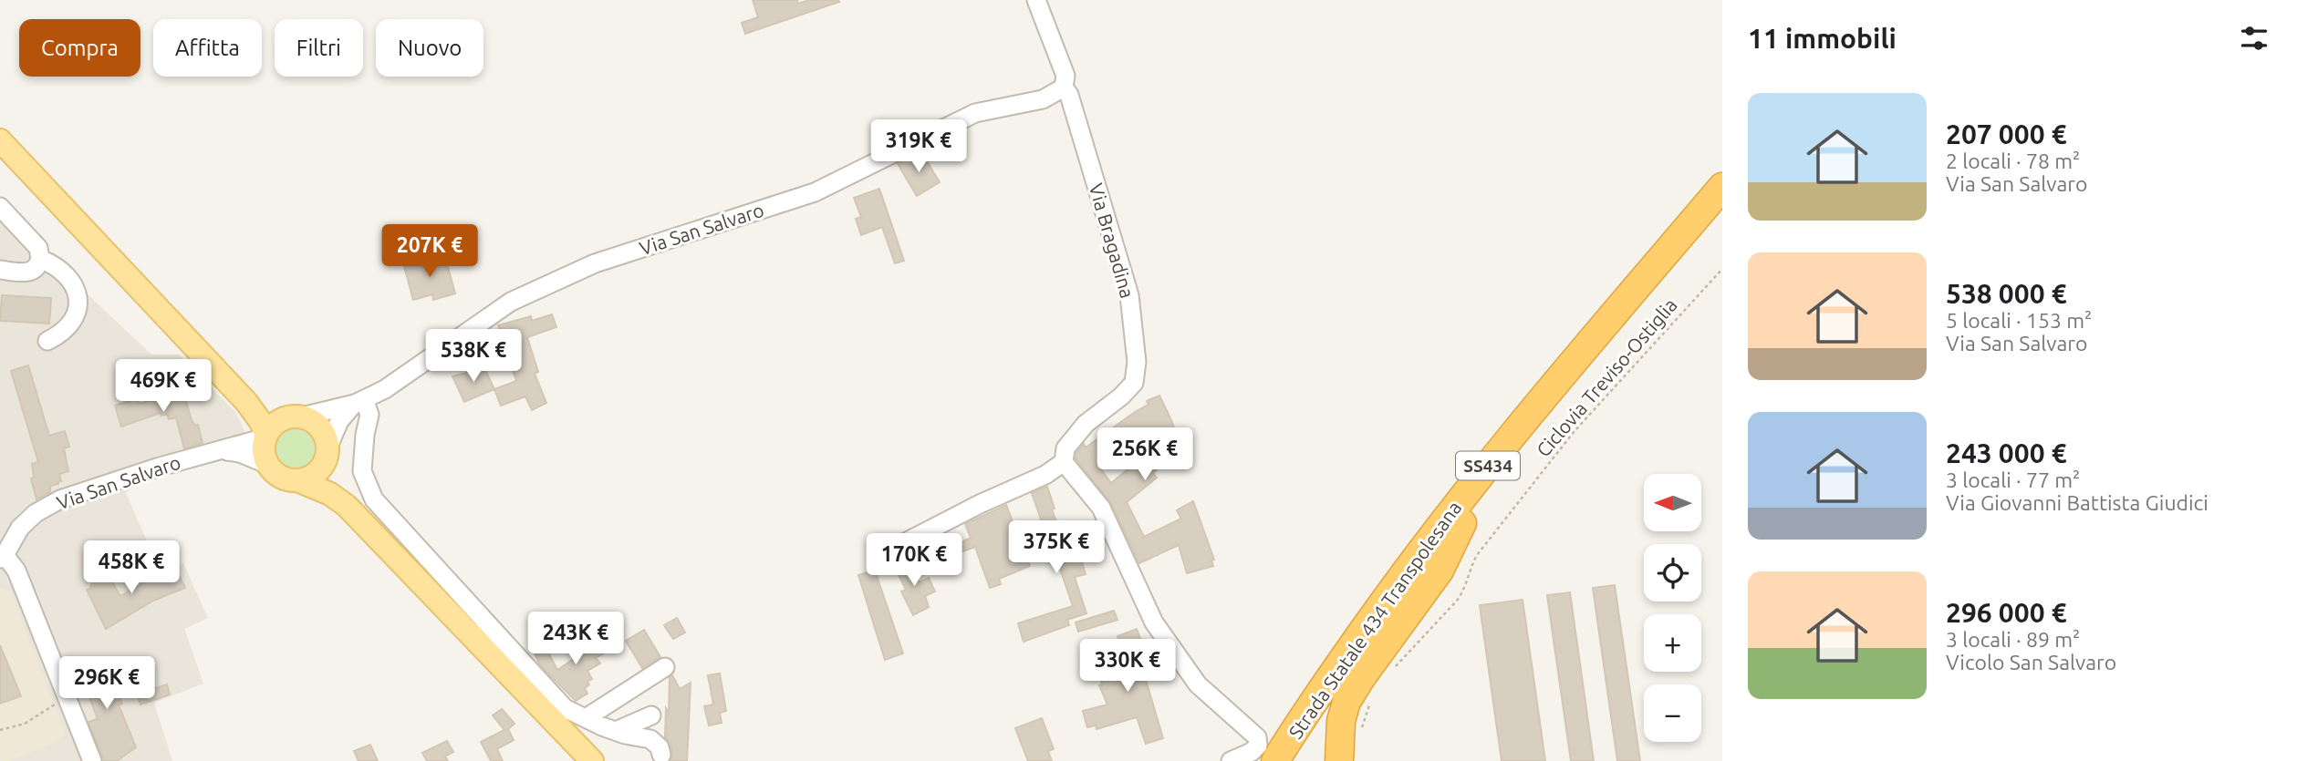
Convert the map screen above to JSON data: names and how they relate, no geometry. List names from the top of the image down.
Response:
{
  "streets": {
    "highway": ["SS434", "Strada Statale 434 Transpolesana"],
    "street": ["Via San Salvaro", "Via Bragadina"],
    "path": ["Ciclovia Treviso-Ostiglia"]
  },
  "crossings": [
    ["Via San Salvaro", "Via Bragadina"]
  ],
  "north": "left",
  "page": {
    "heading": "11 immobili",
    "chip": [
      "Compra",
      "Affitta",
      "Filtri",
      "Nuovo"
    ],
    "list": [
      {
        "name": "207 000 €",
        "note": "2 locali · 78 m² · Via San Salvaro"
      },
      {
        "name": "538 000 €",
        "note": "5 locali · 153 m² · Via San Salvaro"
      },
      {
        "name": "243 000 €",
        "note": "3 locali · 77 m² · Via Giovanni Battista Giudici"
      },
      {
        "name": "296 000 €",
        "note": "3 locali · 89 m² · Vicolo San Salvaro"
      }
    ],
    "price": [
      "319K €",
      "207K €",
      "538K €",
      "469K €",
      "256K €",
      "375K €",
      "170K €",
      "458K €",
      "243K €",
      "330K €",
      "296K €"
    ],
    "map_buttons": ["+", "−"]
  }
}
